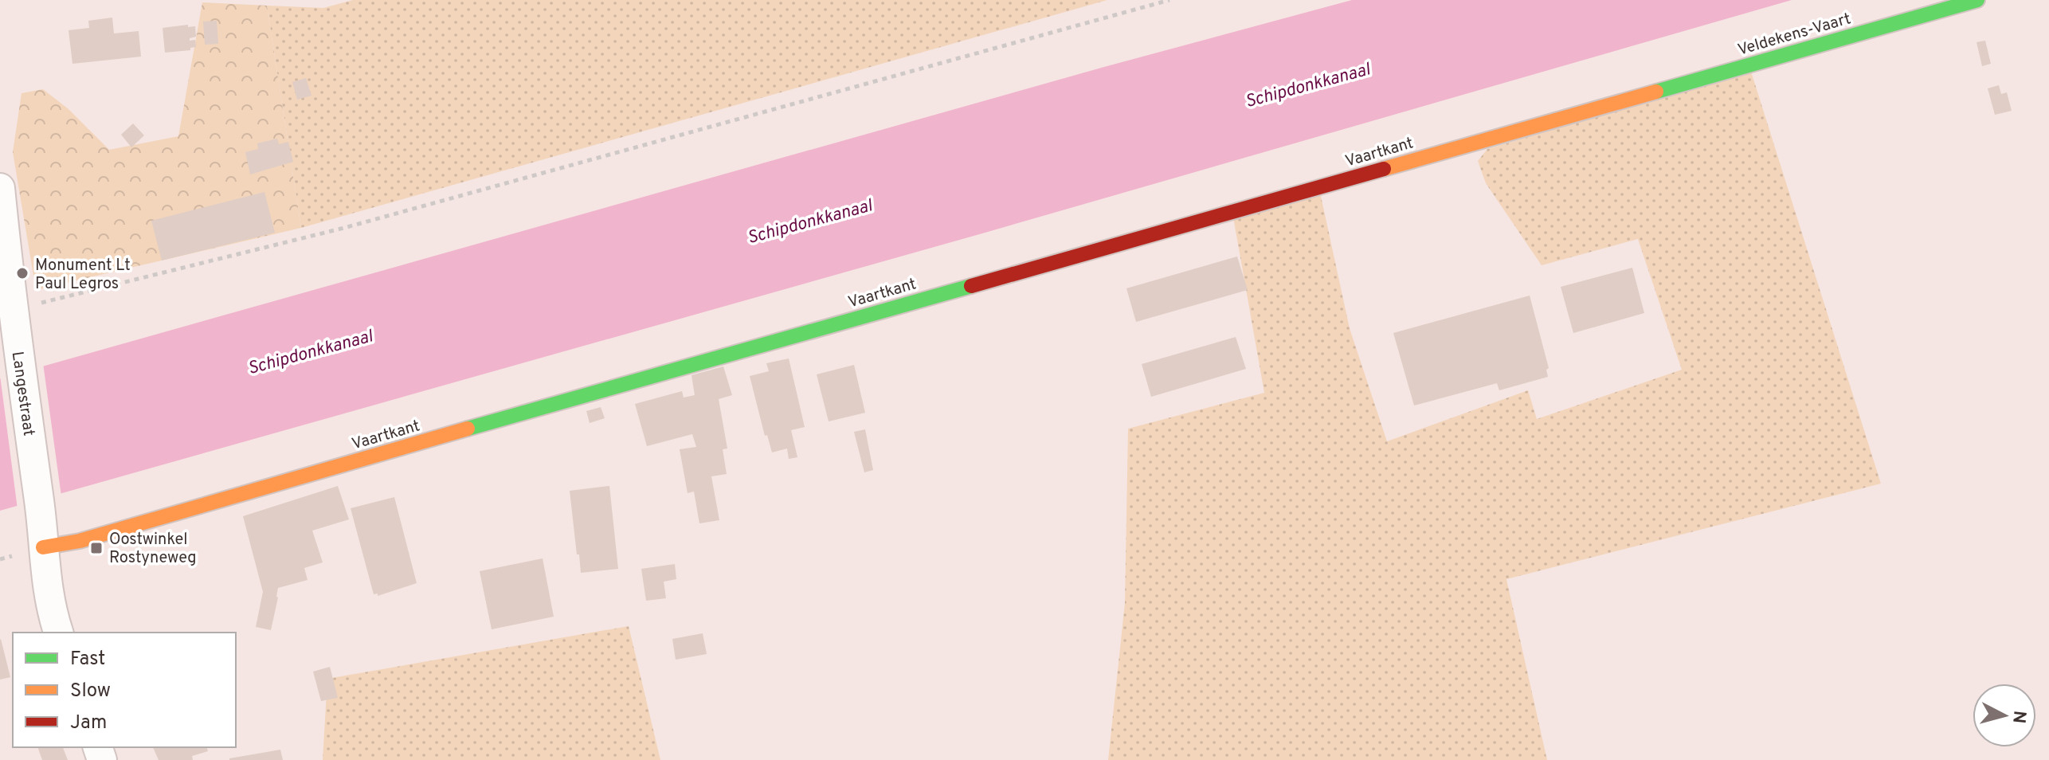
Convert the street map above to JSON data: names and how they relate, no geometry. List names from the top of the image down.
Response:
{
  "streets": {
    "street": ["Veldekens-Vaart", "Vaartkant", "Langestraat"]
  },
  "crossings": [
    ["Veldekens-Vaart", "Vaartkant"],
    ["Vaartkant", "Langestraat"]
  ],
  "water": ["Schipdonkkanaal"],
  "places": {
    "other": ["Monument Lt Paul Legros"],
    "transit": ["Oostwinkel Rostyneweg"]
  },
  "legend": ["Fast", "Slow", "Jam"],
  "north": "right"
}
